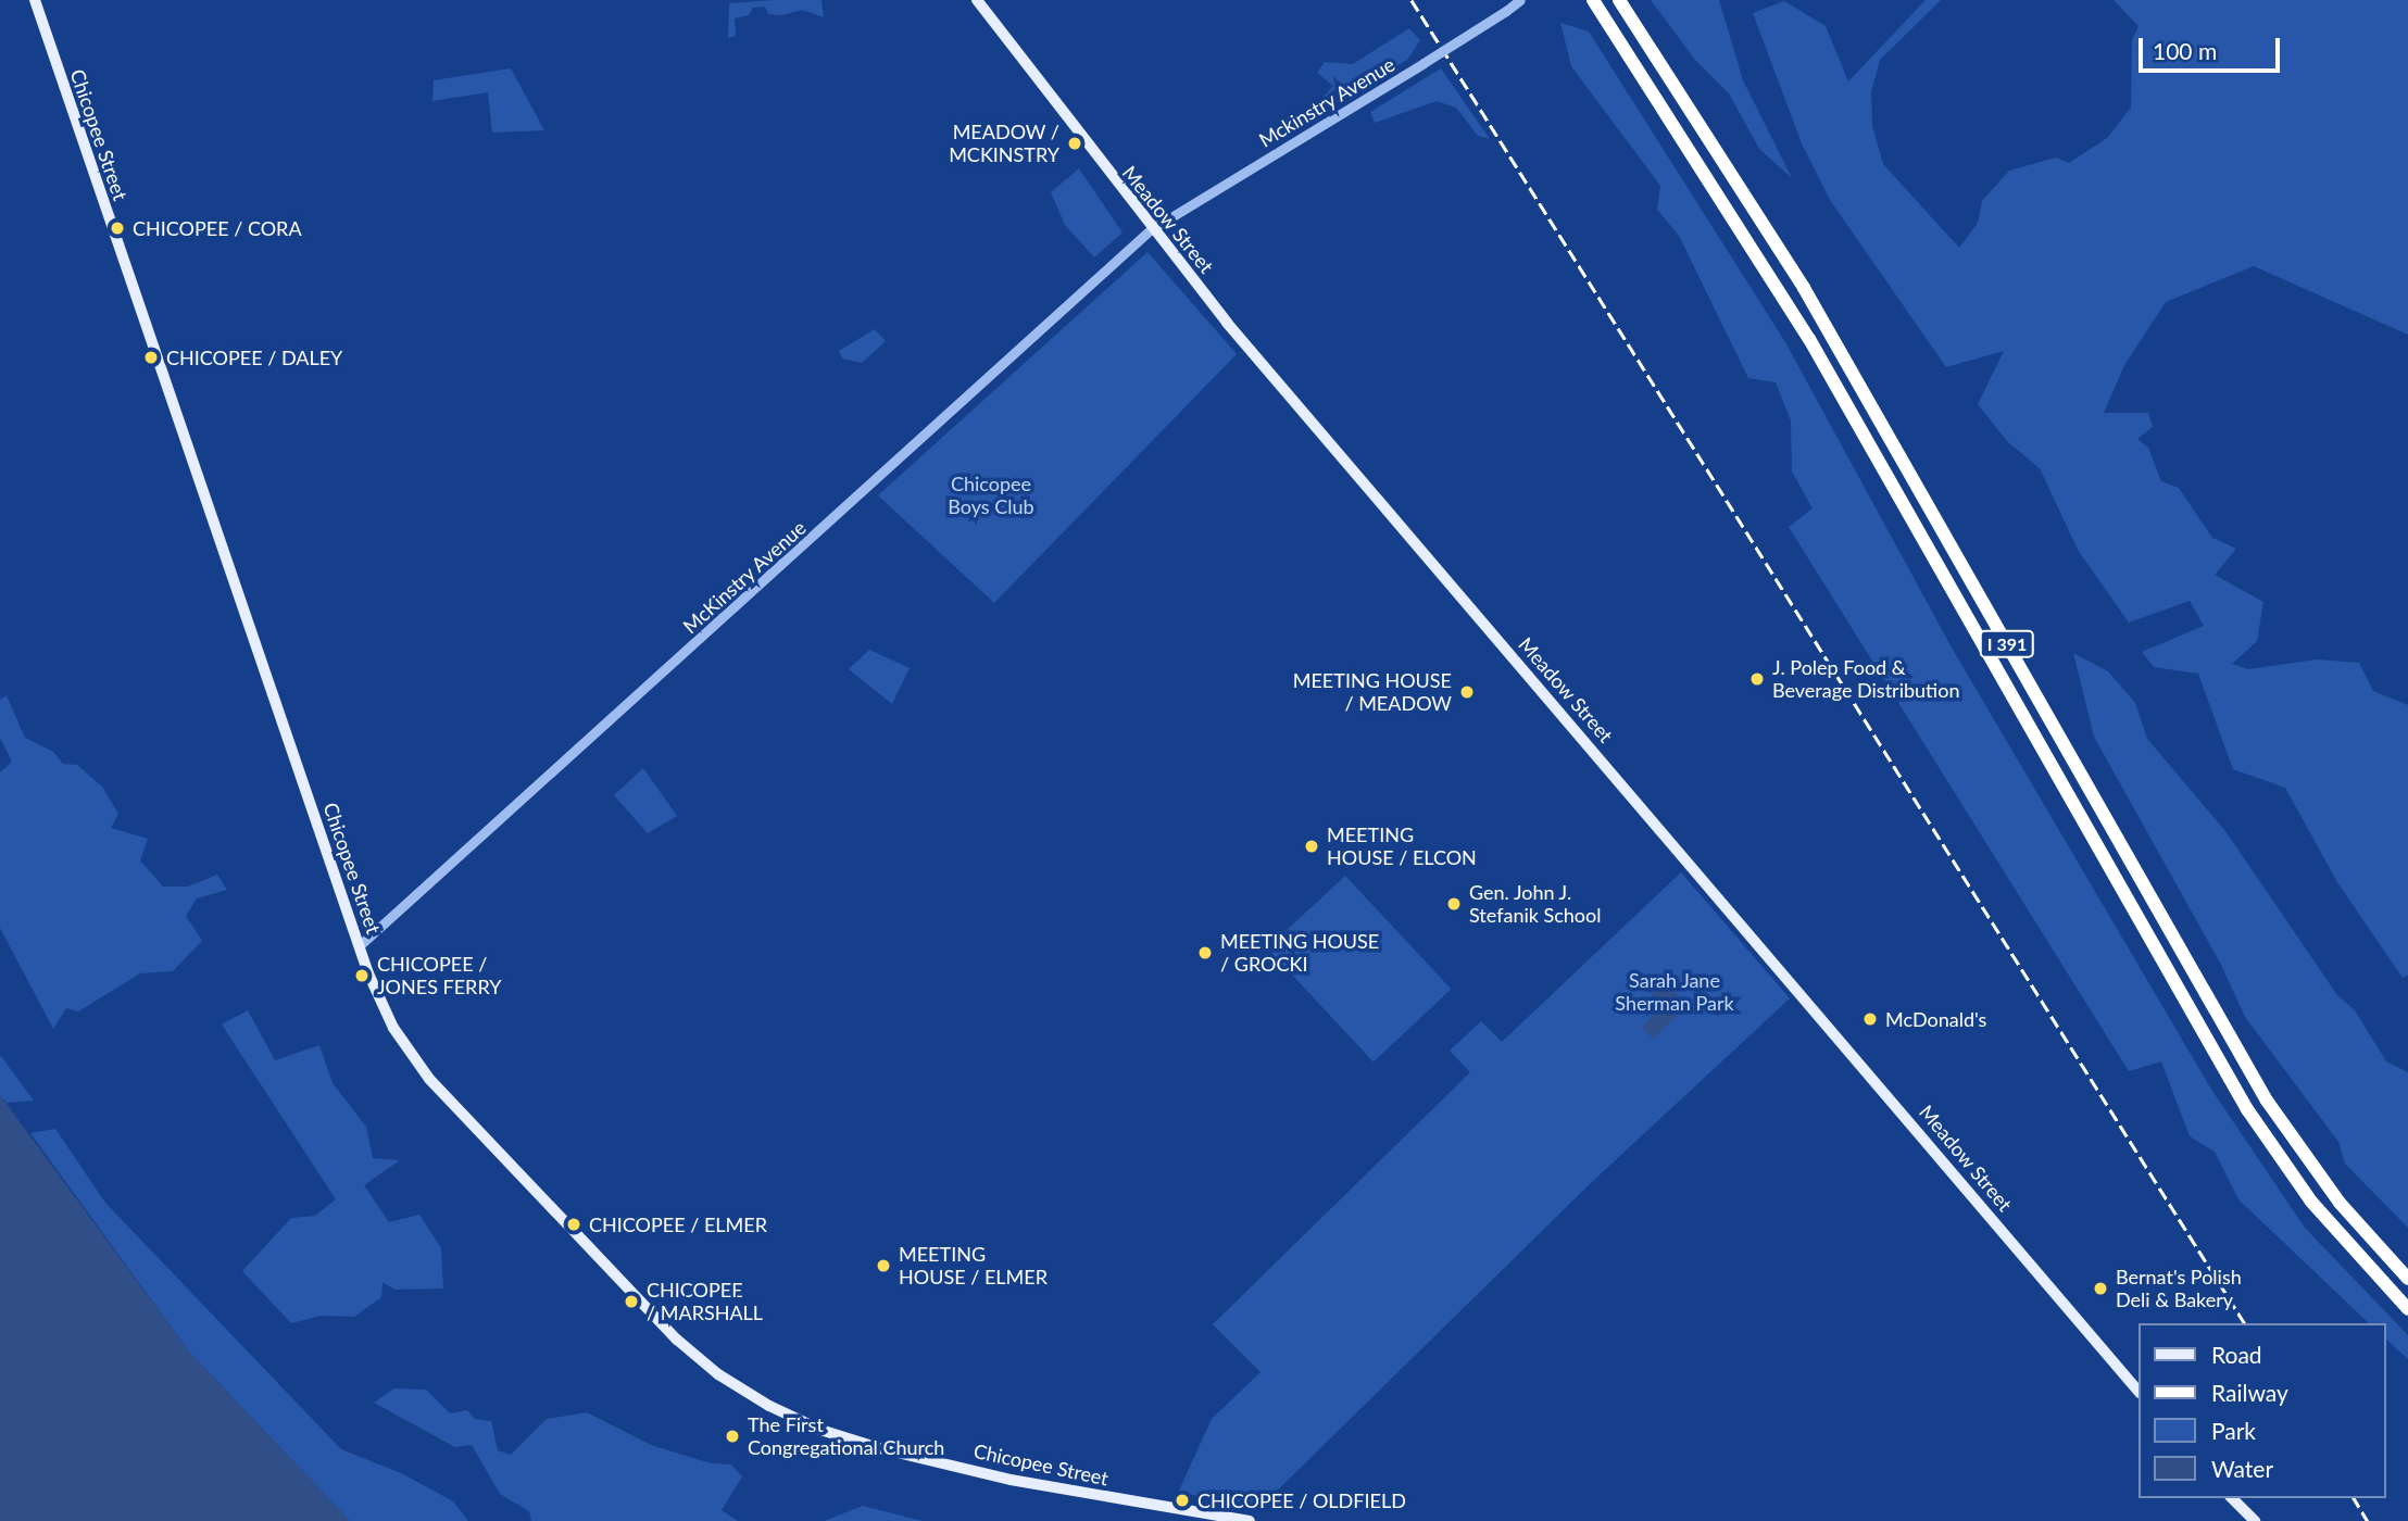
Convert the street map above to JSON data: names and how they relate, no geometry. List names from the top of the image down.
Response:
{
  "streets": {
    "highway": ["I 391"],
    "main road": ["Chicopee Street", "Meadow Street"],
    "street": ["Mckinstry Avenue", "McKinstry Avenue"]
  },
  "crossings": [
    ["Mckinstry Avenue", "Meadow Street"],
    ["Mckinstry Avenue", "McKinstry Avenue"],
    ["Chicopee Street", "McKinstry Avenue"],
    ["Meadow Street", "McKinstry Avenue"]
  ],
  "parks": ["Chicopee Boys Club", "Sarah Jane Sherman Park"],
  "places": [
    "MEADOW / MCKINSTRY",
    "CHICOPEE / CORA",
    "CHICOPEE / DALEY",
    "J. Polep Food & Beverage Distribution",
    "MEETING HOUSE / MEADOW",
    "MEETING HOUSE / ELCON",
    "Gen. John J. Stefanik School",
    "MEETING HOUSE / GROCKI",
    "CHICOPEE / JONES FERRY",
    "McDonald's",
    "CHICOPEE / ELMER",
    "MEETING HOUSE / ELMER",
    "Bernat's Polish Deli & Bakery",
    "CHICOPEE / MARSHALL",
    "The First Congregational Church",
    "CHICOPEE / OLDFIELD"
  ],
  "legend": [
    "Road",
    "Railway",
    "Park",
    "Water"
  ],
  "scale_bar": "100 m"
}
